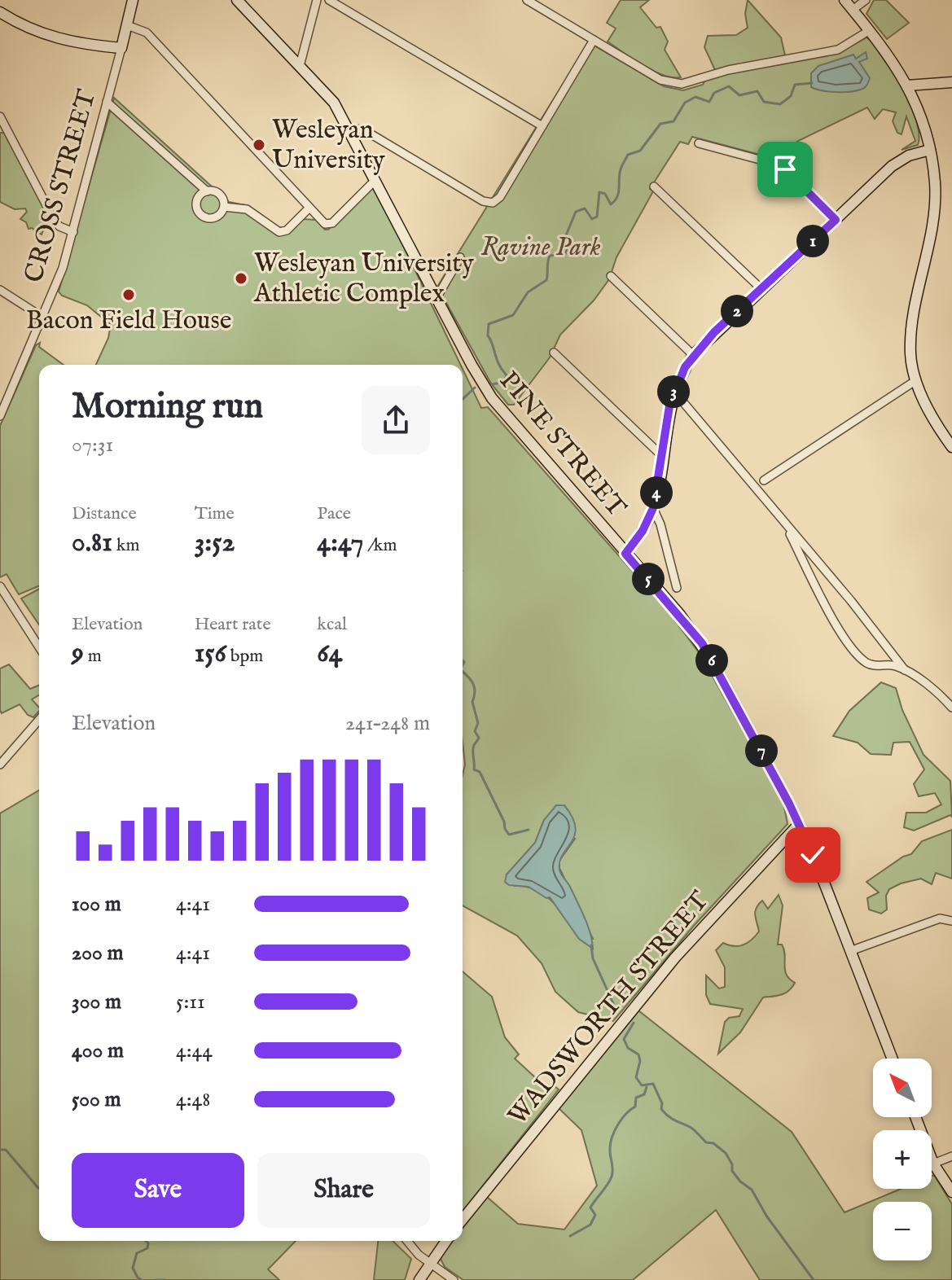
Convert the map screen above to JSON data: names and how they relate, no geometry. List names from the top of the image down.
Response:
{
  "streets": {
    "street": ["CROSS STREET", "PINE STREET", "WADSWORTH STREET"]
  },
  "crossings": [
    ["PINE STREET", "WADSWORTH STREET"]
  ],
  "parks": ["Ravine Park"],
  "places": ["Wesleyan University", "Wesleyan University Athletic Complex", "Bacon Field House"],
  "north": "top left",
  "page": {
    "pins": [
      "1",
      "2",
      "3",
      "4",
      "5",
      "6",
      "7"
    ],
    "heading": ["Morning run", "07:31"],
    "stats": [
      ["Distance", "0.81 km"],
      ["Time", "3:52"],
      ["Pace", "4:47 /km"],
      ["Elevation", "9 m"],
      ["Heart rate", "156 bpm"],
      ["kcal", "64"]
    ],
    "chart": ["Elevation", "241–248 m"],
    "list": [
      {
        "name": "100 m",
        "note": "4:41"
      },
      {
        "name": "200 m",
        "note": "4:41"
      },
      {
        "name": "300 m",
        "note": "5:11"
      },
      {
        "name": "400 m",
        "note": "4:44"
      },
      {
        "name": "500 m",
        "note": "4:48"
      }
    ],
    "map_buttons": ["+", "−"],
    "buttons": ["Save", "Share"]
  }
}
